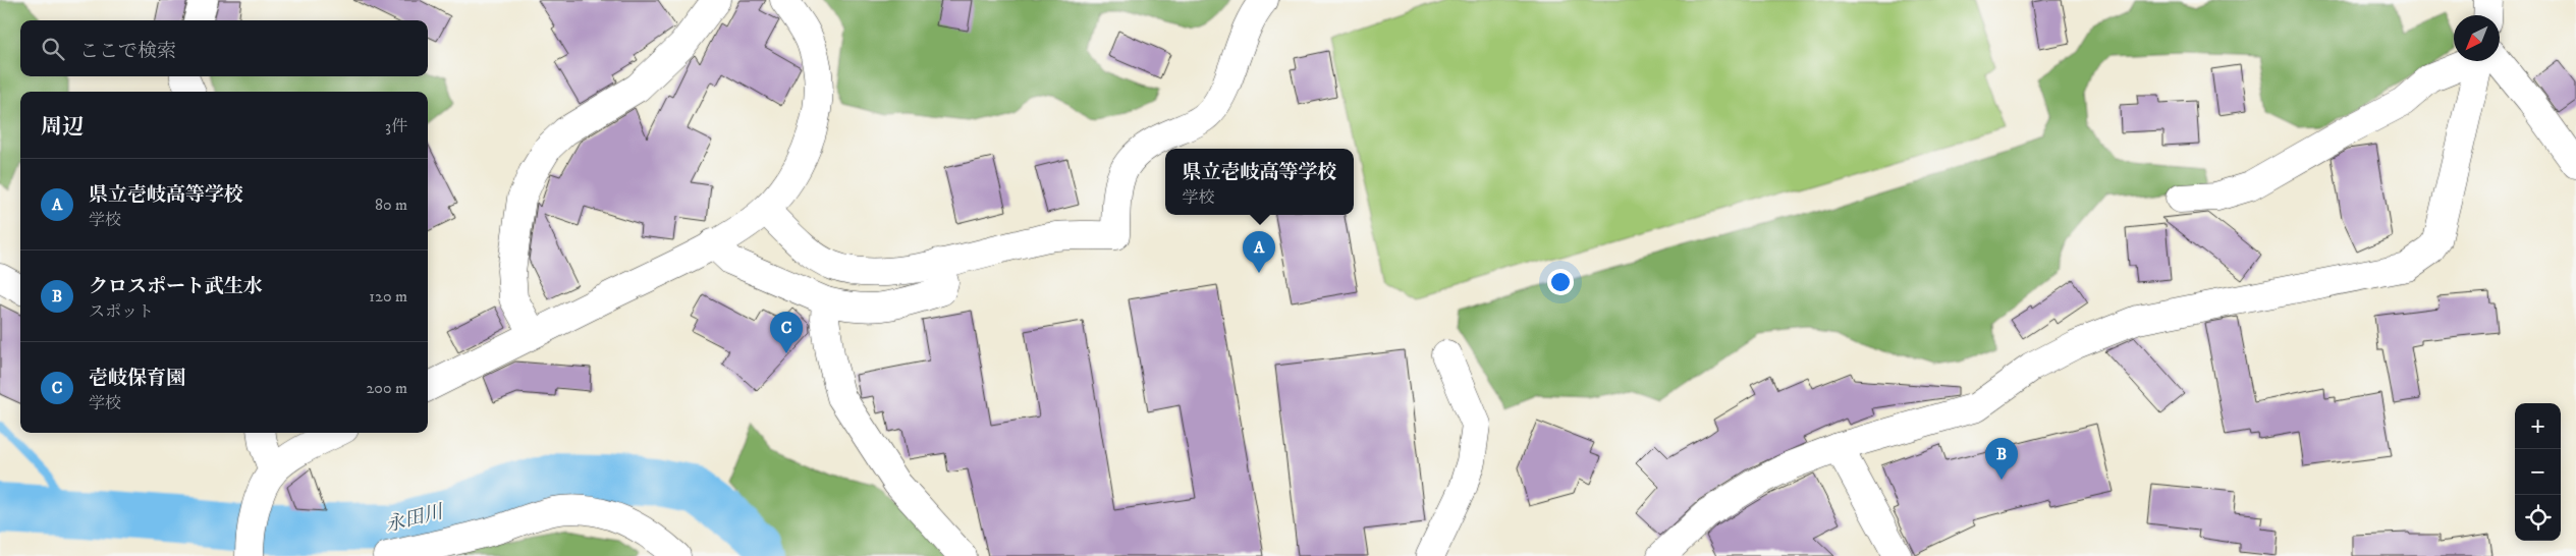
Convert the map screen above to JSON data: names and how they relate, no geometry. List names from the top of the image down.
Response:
{
  "water": ["永田川"],
  "north": "bottom left",
  "page": {
    "search": "ここで検索",
    "heading": ["周辺", "3件"],
    "popup": ["県立壱岐高等学校", "学校"],
    "list": [
      {
        "mark": "A",
        "name": "県立壱岐高等学校",
        "note": "学校",
        "value": "80 m"
      },
      {
        "mark": "B",
        "name": "クロスポート武生水",
        "note": "スポット",
        "value": "120 m"
      },
      {
        "mark": "C",
        "name": "壱岐保育園",
        "note": "学校",
        "value": "200 m"
      }
    ],
    "pins": ["A", "C", "B"],
    "map_buttons": ["+", "−"]
  }
}
